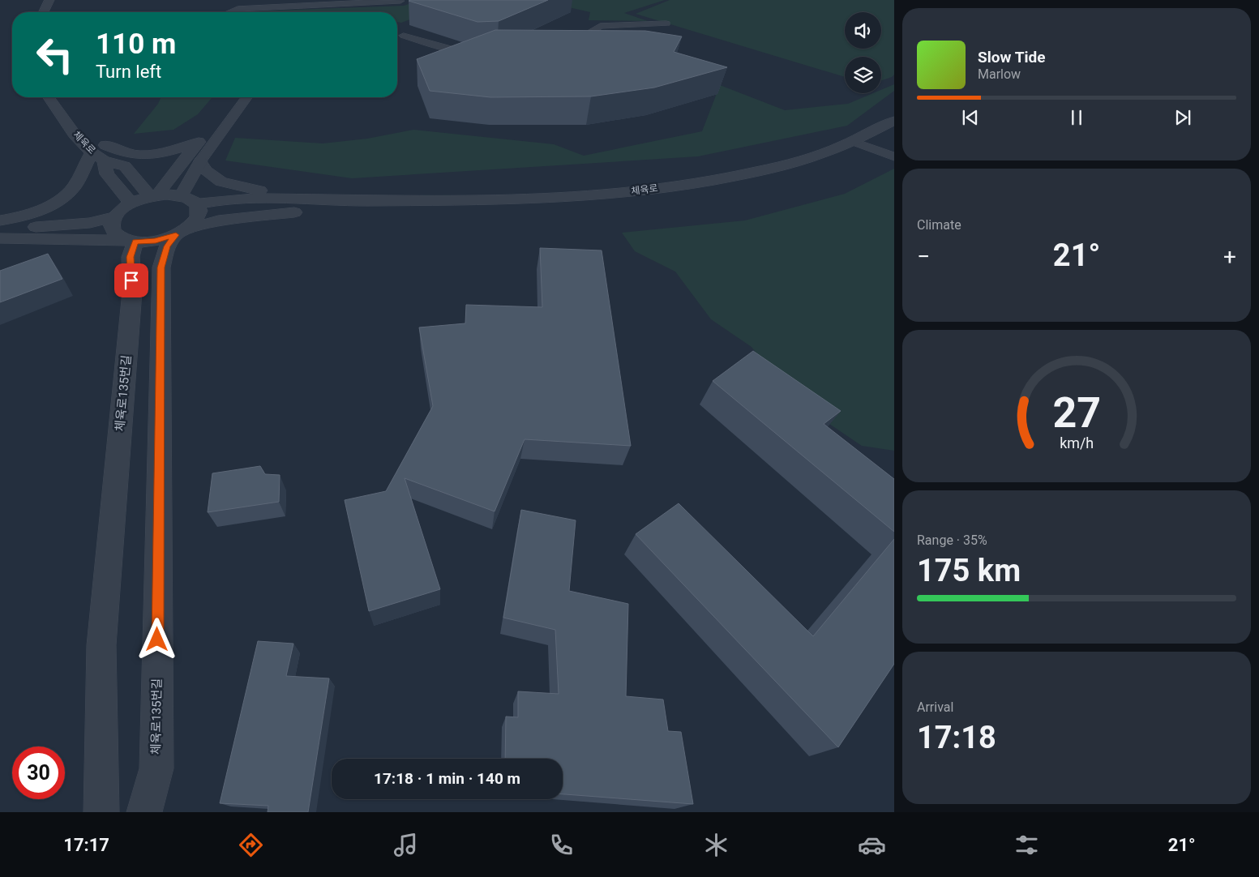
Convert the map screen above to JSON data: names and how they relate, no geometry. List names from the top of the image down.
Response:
{
  "streets": {
    "street": ["체육로", "체육로135번길"]
  },
  "page": {
    "turn": ["110 m", "Turn left"],
    "song": ["Slow Tide", "Marlow"],
    "tile": [
      "Climate",
      ["Range · 35%", "175 km"],
      ["Arrival", "17:18"]
    ],
    "heat": ["−", "21°", "+"],
    "limit": "30",
    "trip": "17:18 · 1 min · 140 m",
    "tabs": ["17:17", "21°"],
    "gauge": ["27", "km/h"]
  }
}
